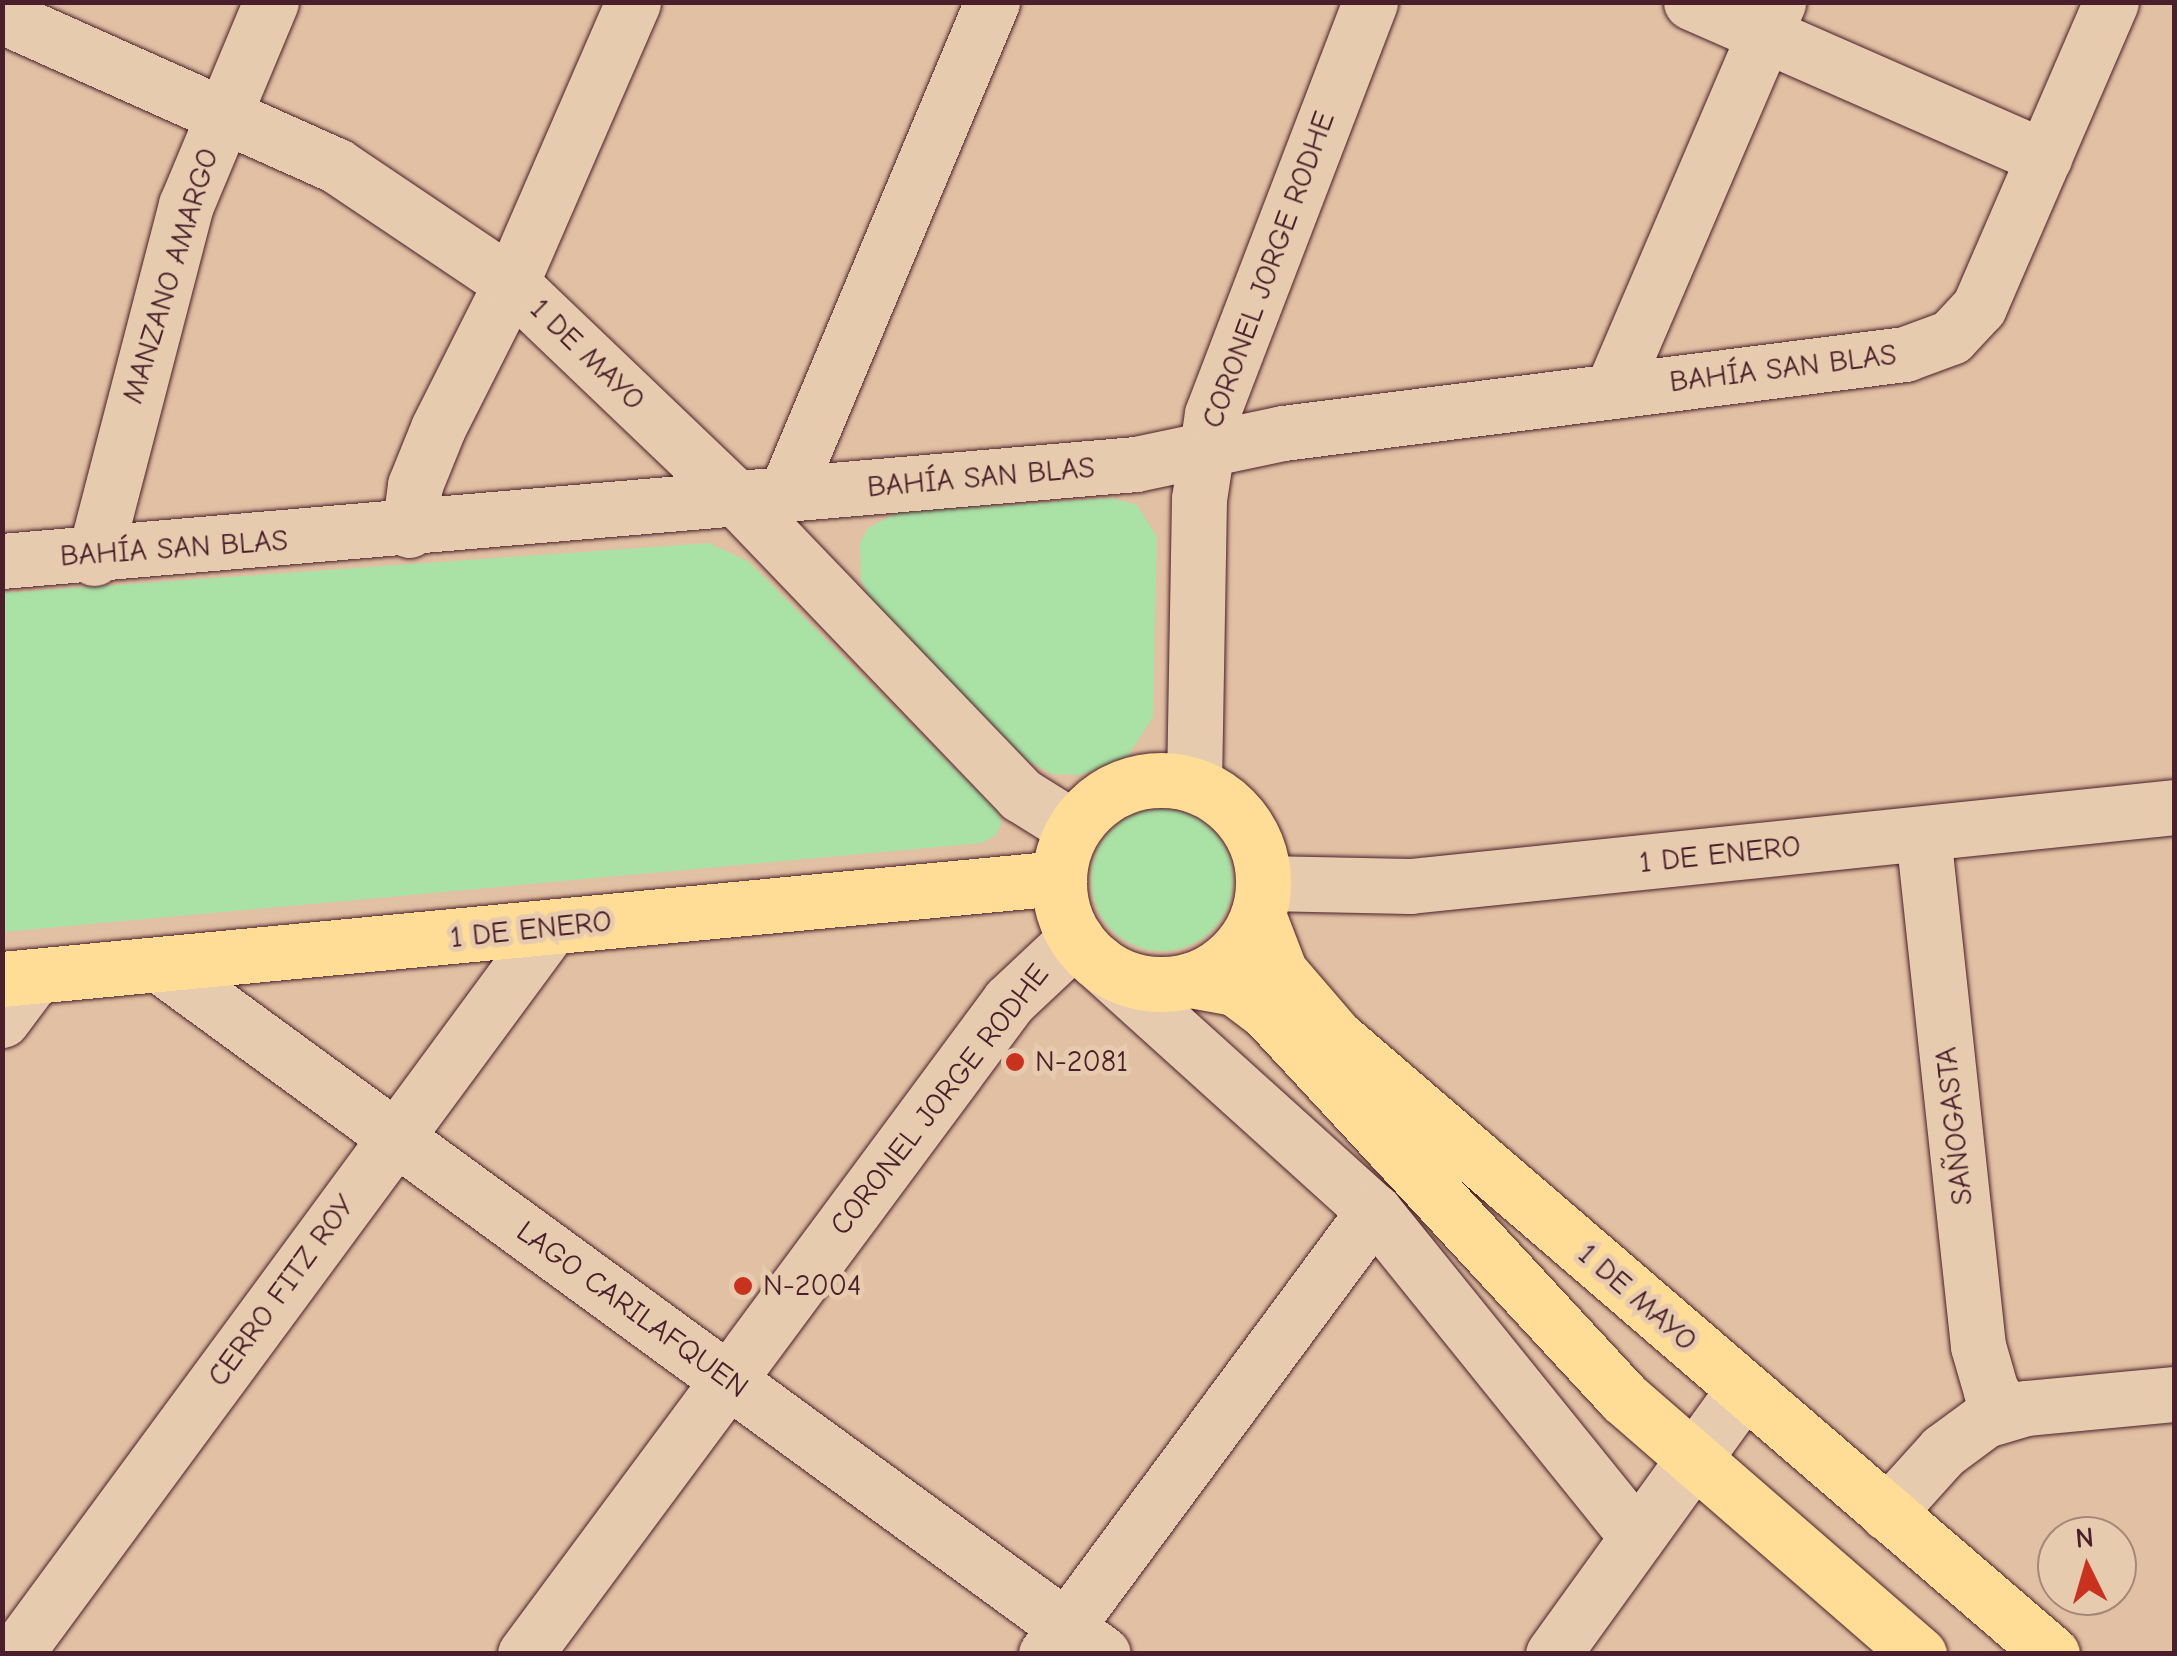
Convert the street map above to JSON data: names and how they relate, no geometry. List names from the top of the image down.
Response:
{
  "streets": {
    "main road": ["1 DE MAYO", "1 DE ENERO"],
    "street": [
      "CORONEL JORGE RODHE",
      "MANZANO AMARGO",
      "BAHÍA SAN BLAS",
      "SAÑOGASTA",
      "CERRO FITZ ROY",
      "LAGO CARILAFQUEN"
    ]
  },
  "crossings": [
    ["CORONEL JORGE RODHE", "1 DE MAYO"],
    ["CORONEL JORGE RODHE", "BAHÍA SAN BLAS"],
    ["CORONEL JORGE RODHE", "1 DE ENERO"],
    ["CORONEL JORGE RODHE", "LAGO CARILAFQUEN"],
    ["MANZANO AMARGO", "1 DE MAYO"],
    ["MANZANO AMARGO", "BAHÍA SAN BLAS"],
    ["1 DE MAYO", "BAHÍA SAN BLAS"],
    ["1 DE MAYO", "1 DE ENERO"],
    ["1 DE ENERO", "SAÑOGASTA"],
    ["1 DE ENERO", "CERRO FITZ ROY"],
    ["1 DE ENERO", "LAGO CARILAFQUEN"],
    ["CERRO FITZ ROY", "LAGO CARILAFQUEN"]
  ],
  "places": ["N-2081", "N-2004"],
  "north": "top"
}
